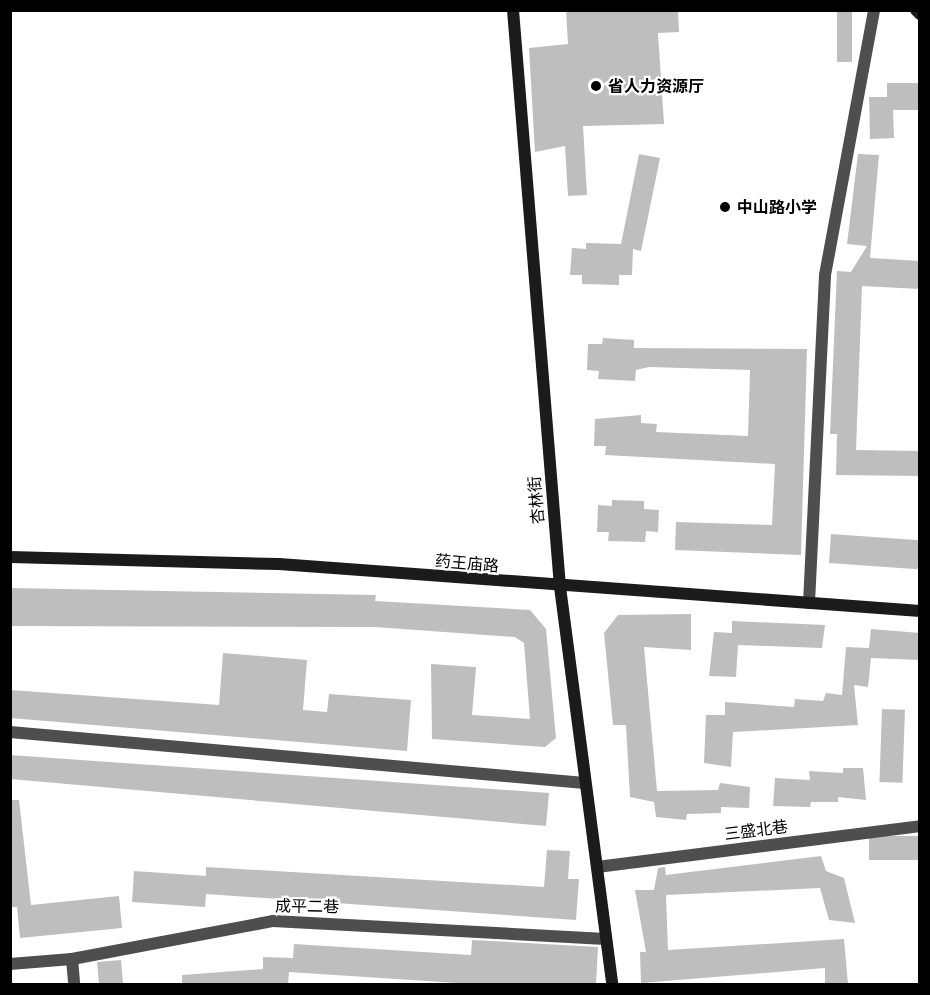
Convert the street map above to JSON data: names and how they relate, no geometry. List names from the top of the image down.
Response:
{
  "streets": {
    "street": [
      "杏林街",
      "药王庙路",
      "三盛北巷",
      "成平二巷"
    ]
  },
  "crossings": [
    ["杏林街", "药王庙路"],
    ["杏林街", "三盛北巷"],
    ["杏林街", "成平二巷"]
  ],
  "places": ["省人力资源厅", "中山路小学"]
}
